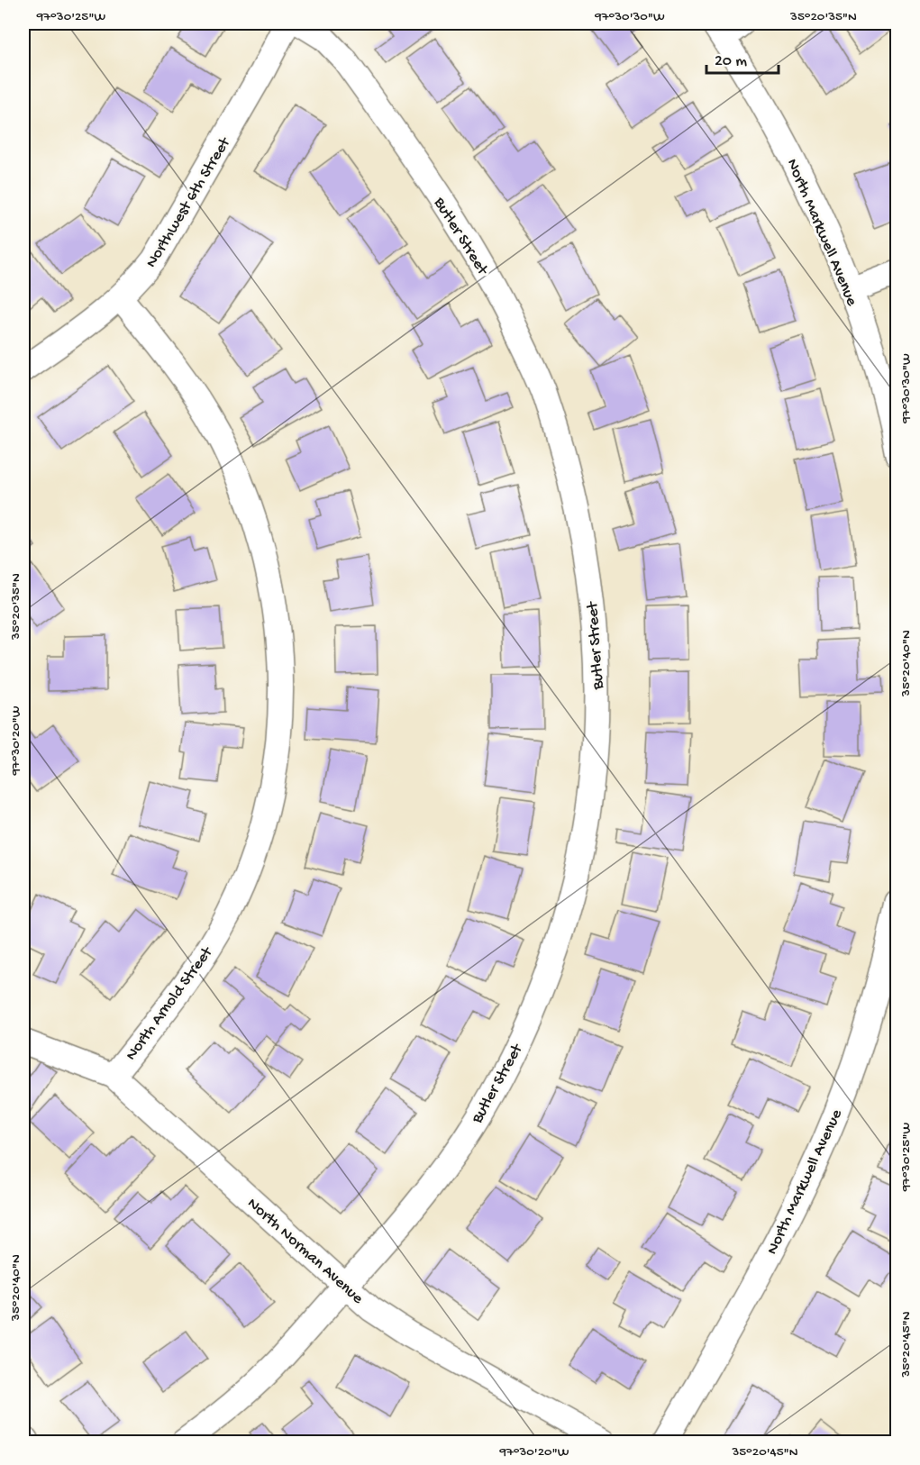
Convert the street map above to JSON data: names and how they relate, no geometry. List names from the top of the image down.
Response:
{
  "streets": {
    "street": [
      "Northwest 6th Street",
      "North Markwell Avenue",
      "Butler Street",
      "North Arnold Street",
      "North Norman Avenue"
    ]
  },
  "crossings": [
    ["Northwest 6th Street", "North Arnold Street"],
    ["Butler Street", "North Norman Avenue"],
    ["North Arnold Street", "North Norman Avenue"]
  ],
  "scale_bar": "20 m",
  "coordinates": [
    "97°30'25\"W",
    "97°30'30\"W",
    "35°20'35\"N",
    "35°20'40\"N",
    "97°30'20\"W",
    "35°20'45\"N"
  ]
}
